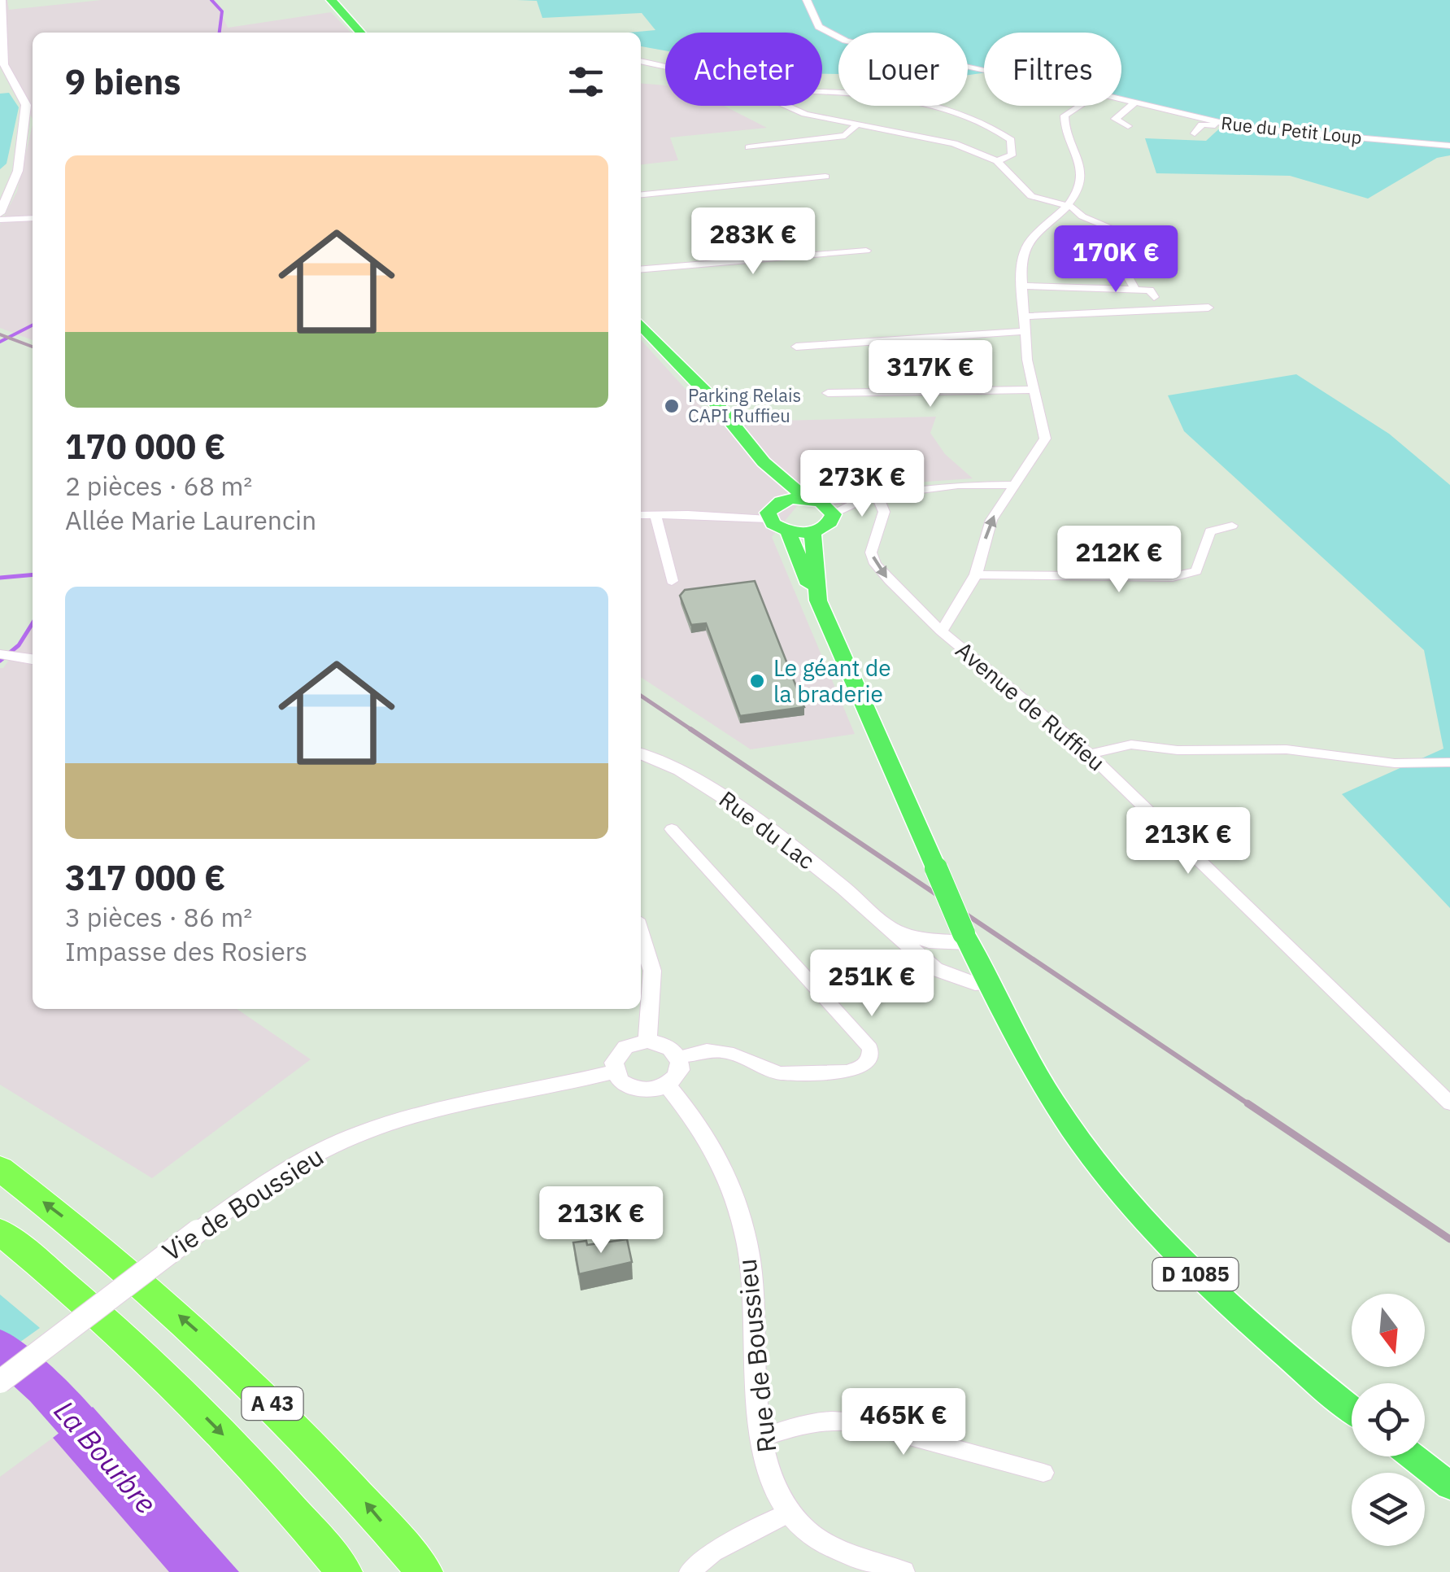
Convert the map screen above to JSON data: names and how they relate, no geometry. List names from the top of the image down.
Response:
{
  "streets": {
    "highway": ["A 43"],
    "main road": ["D 1085"],
    "street": [
      "Rue du Petit Loup",
      "Avenue de Ruffieu",
      "Rue du Lac",
      "Vie de Boussieu",
      "Rue de Boussieu"
    ]
  },
  "crossings": [
    ["Rue du Lac", "D 1085"],
    ["Vie de Boussieu", "Rue de Boussieu"]
  ],
  "water": ["La Bourbre"],
  "places": ["Parking Relais CAPI Ruffieu", "Le géant de la braderie"],
  "north": "bottom",
  "page": {
    "chip": ["Acheter", "Louer", "Filtres"],
    "heading": "9 biens",
    "list": [
      {
        "name": "170 000 €",
        "note": "2 pièces · 68 m² · Allée Marie Laurencin"
      },
      {
        "name": "317 000 €",
        "note": "3 pièces · 86 m² · Impasse des Rosiers"
      }
    ],
    "price": [
      "283K €",
      "170K €",
      "317K €",
      "273K €",
      "212K €",
      "213K €",
      "251K €",
      "213K €",
      "465K €"
    ]
  }
}
